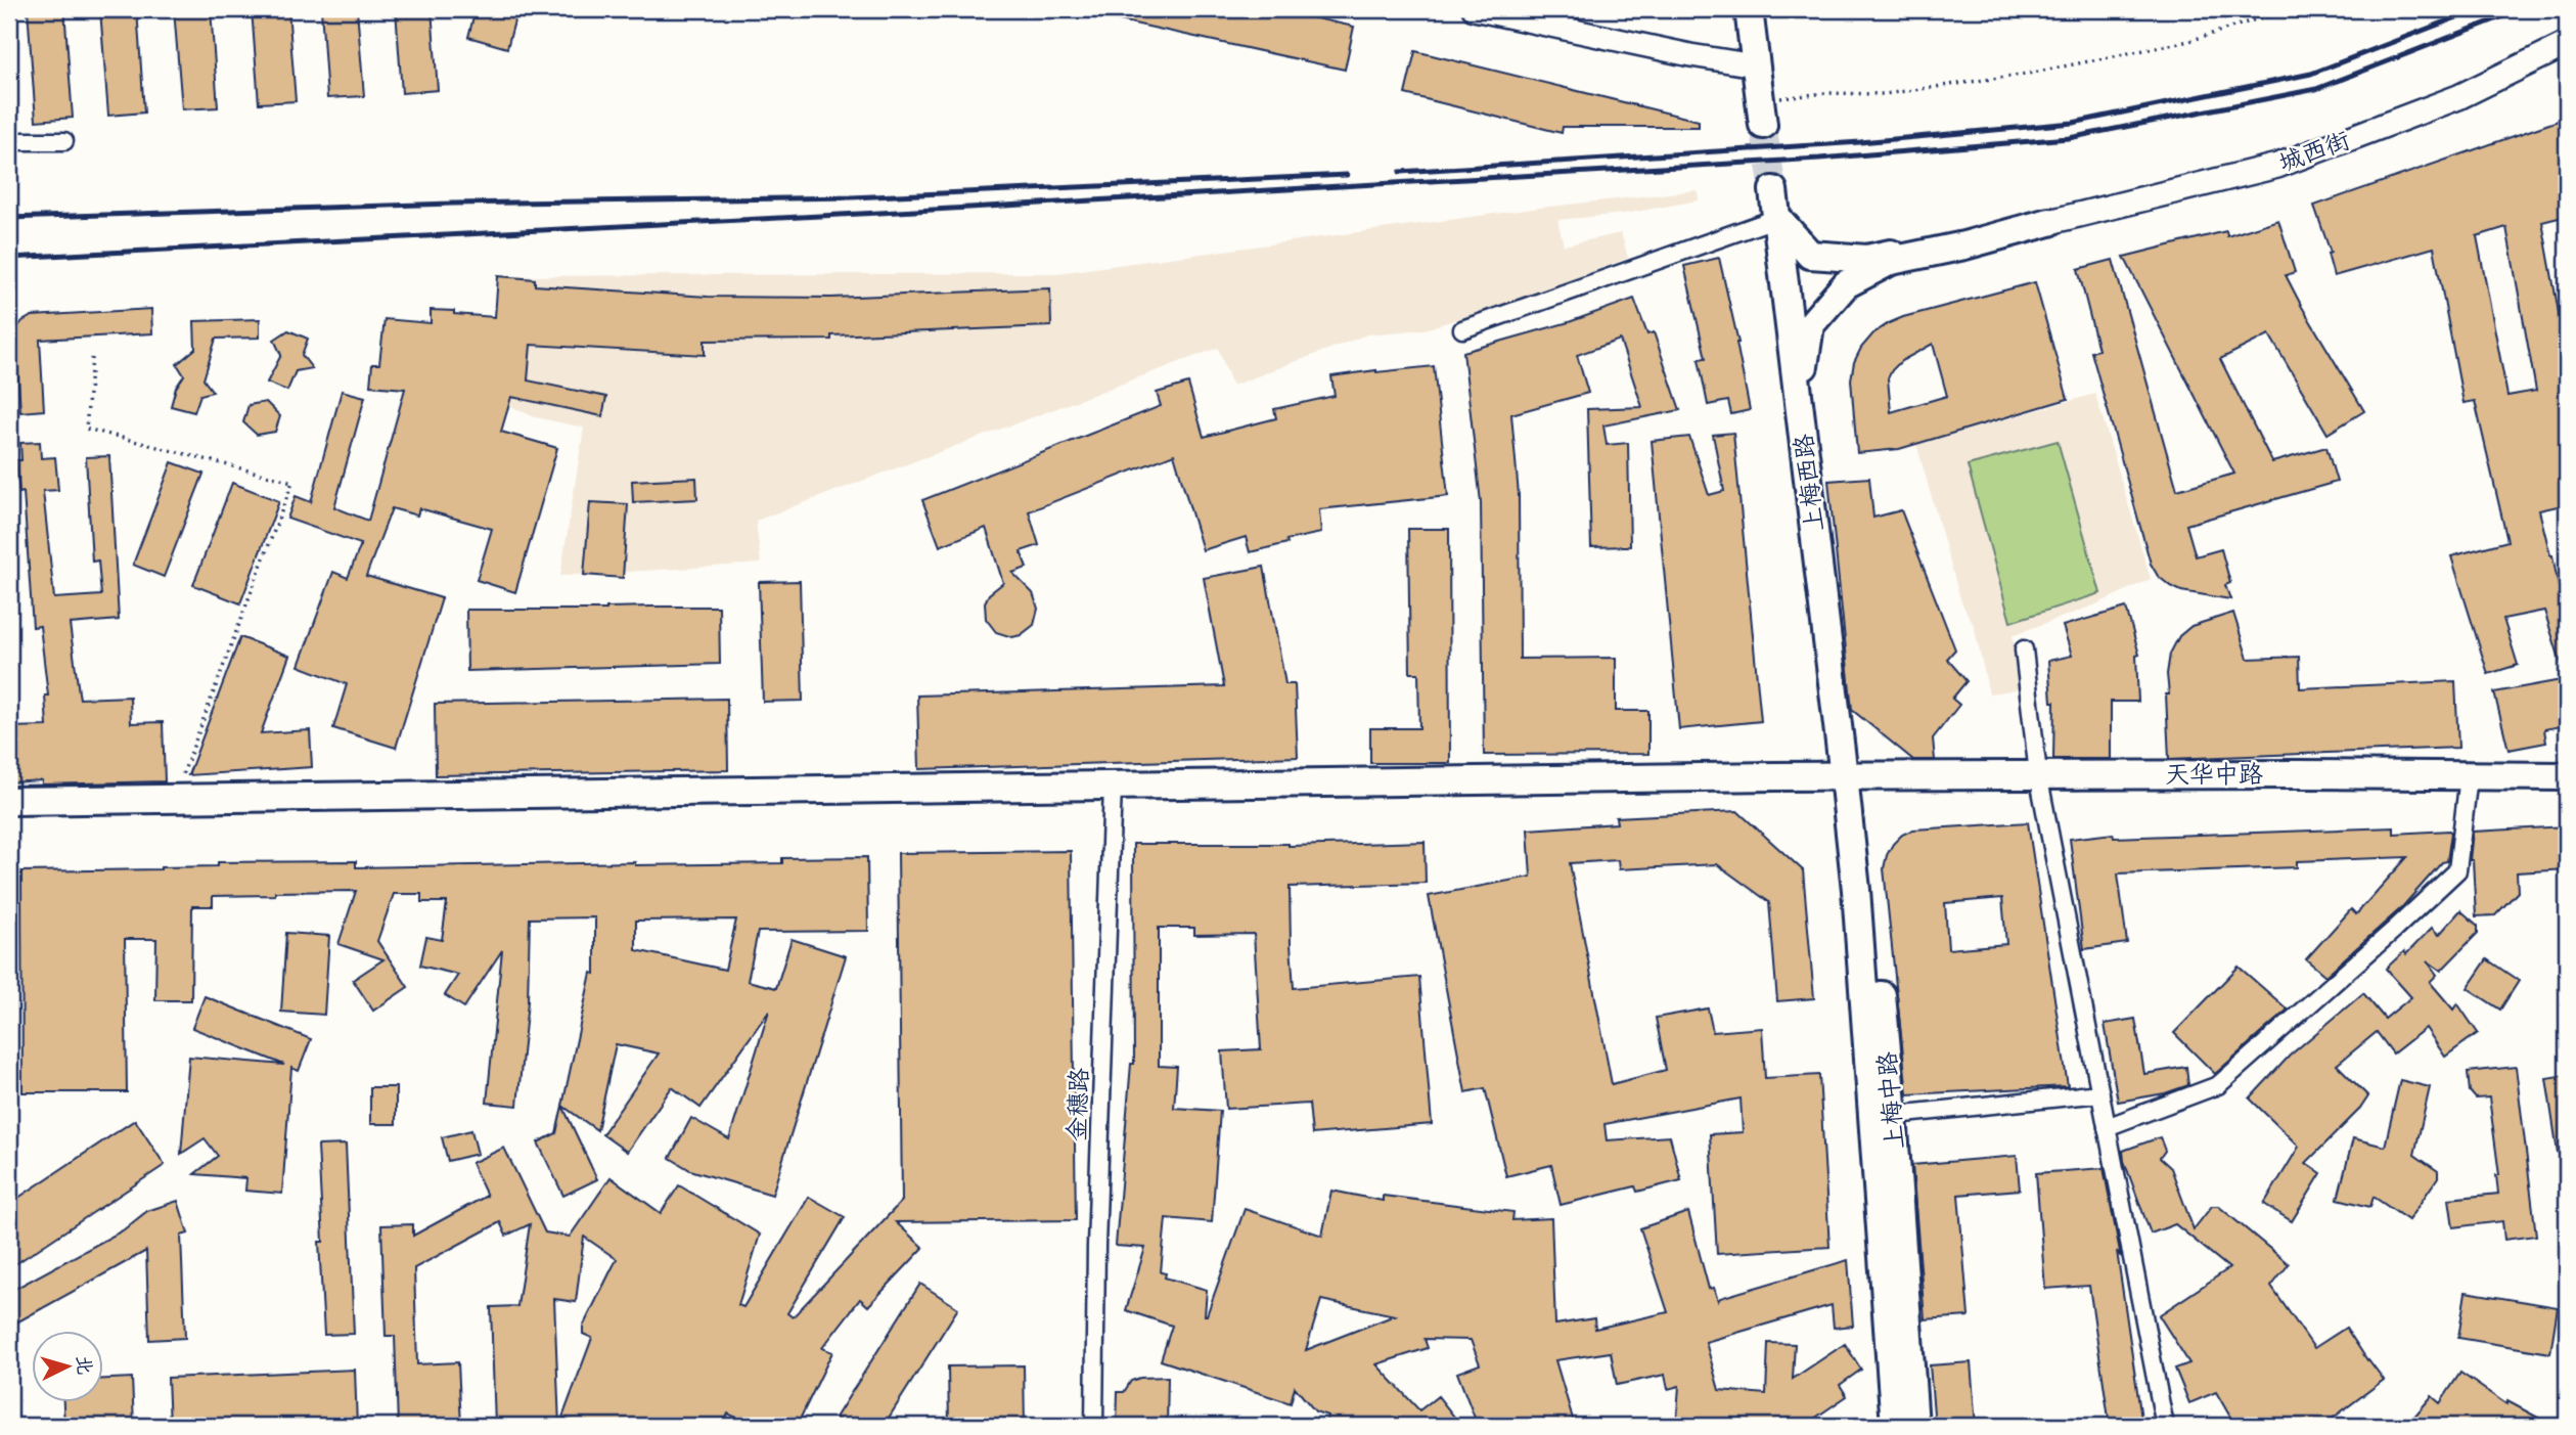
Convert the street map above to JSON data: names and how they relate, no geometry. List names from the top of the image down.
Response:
{
  "streets": {
    "main road": [
      "城西街",
      "上梅西路",
      "天华中路",
      "上梅中路"
    ],
    "street": ["金穗路"]
  },
  "crossings": [
    ["城西街", "上梅西路"],
    ["上梅西路", "天华中路"],
    ["上梅西路", "上梅中路"],
    ["天华中路", "上梅中路"],
    ["天华中路", "金穗路"]
  ],
  "north": "right"
}
